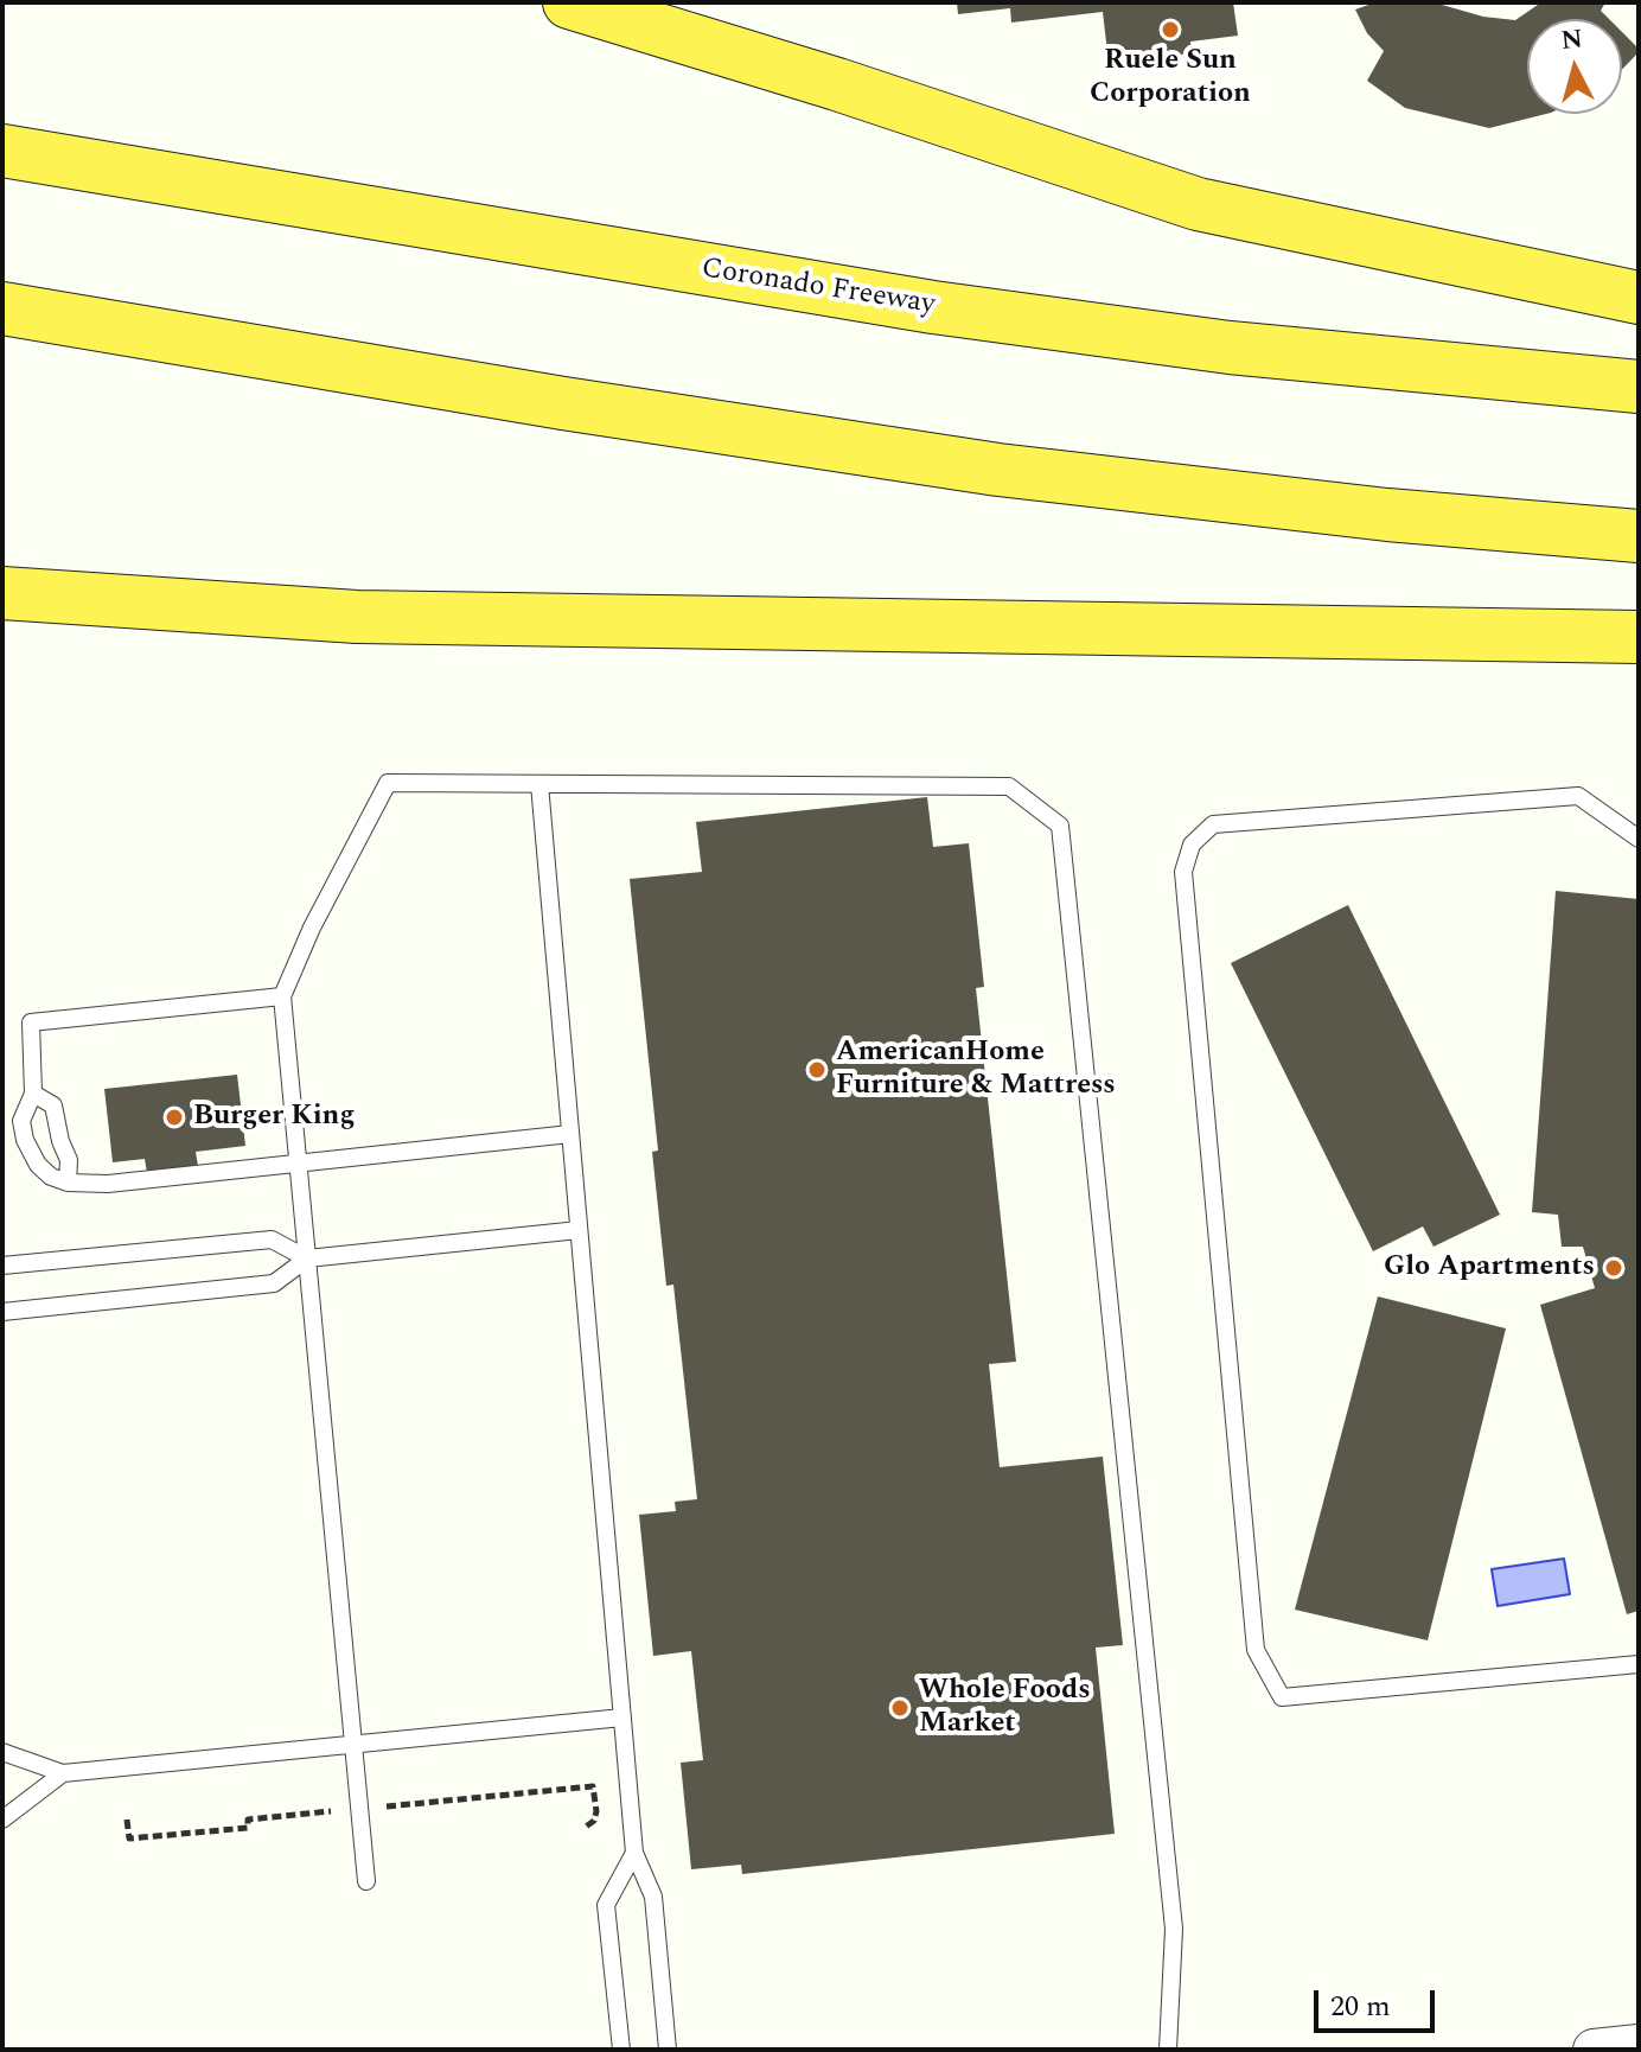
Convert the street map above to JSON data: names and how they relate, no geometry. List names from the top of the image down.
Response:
{
  "streets": {
    "highway": ["Coronado Freeway"]
  },
  "places": [
    "Ruele Sun Corporation",
    "AmericanHome Furniture & Mattress",
    "Burger King",
    "Glo Apartments",
    "Whole Foods Market"
  ],
  "scale_bar": "20 m",
  "north": "top"
}
